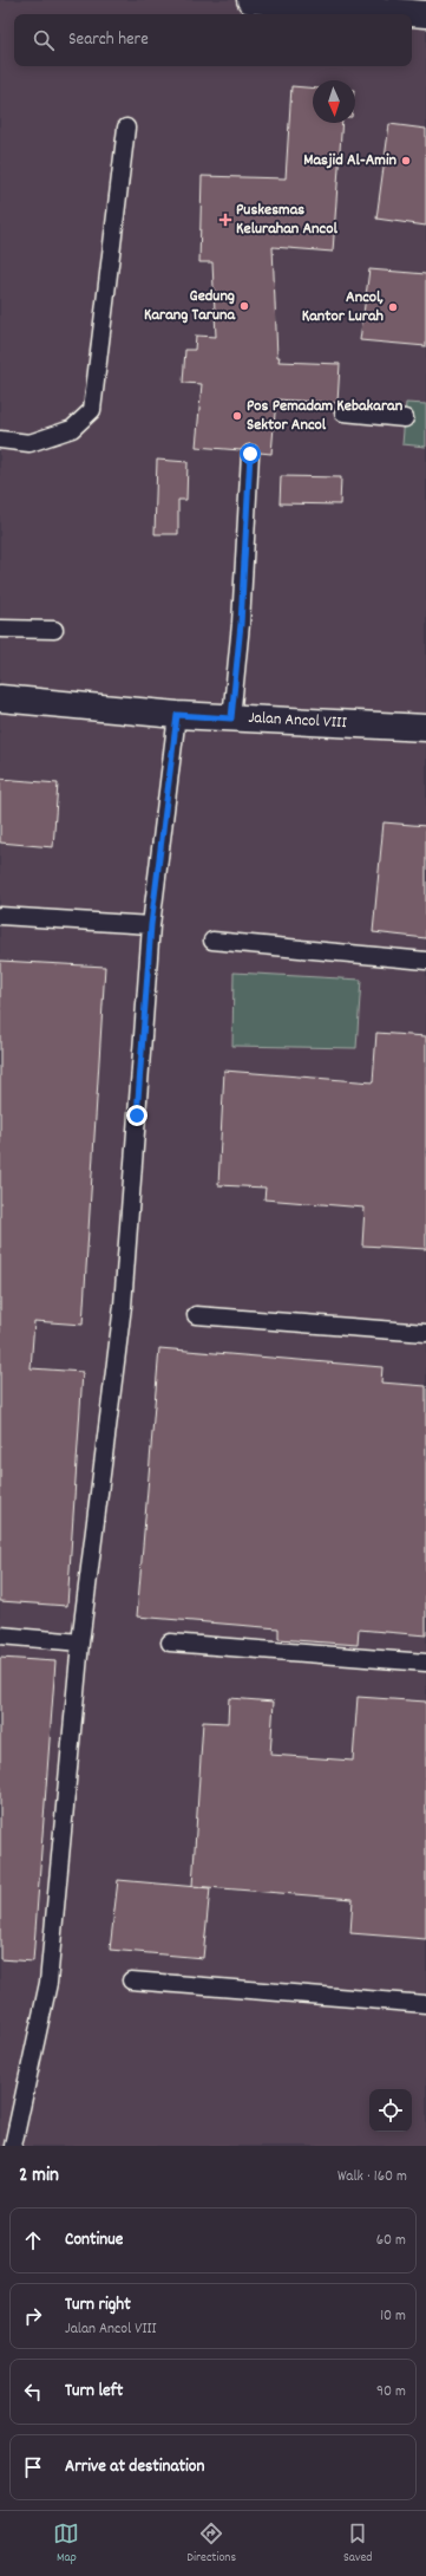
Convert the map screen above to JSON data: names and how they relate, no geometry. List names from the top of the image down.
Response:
{
  "streets": {
    "street": ["Jalan Ancol VIII"]
  },
  "places": {
    "other": [
      "Masjid Al-Amin",
      "Gedung Karang Taruna",
      "Ancol, Kantor Lurah",
      "Pos Pemadam Kebakaran Sektor Ancol"
    ],
    "health": ["Puskesmas Kelurahan Ancol"]
  },
  "north": "bottom",
  "page": {
    "search": "Search here",
    "heading": ["2 min", "Walk · 160 m"],
    "list": [
      ["Continue", "60 m"],
      ["Turn right", "Jalan Ancol VIII", "10 m"],
      ["Turn left", "90 m"],
      "Arrive at destination"
    ],
    "nav": ["Map", "Directions", "Saved"]
  }
}
